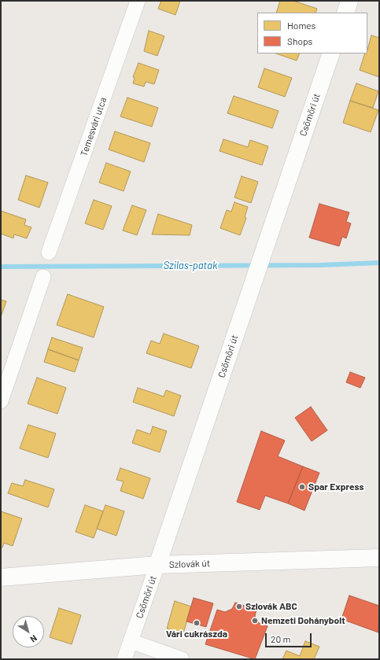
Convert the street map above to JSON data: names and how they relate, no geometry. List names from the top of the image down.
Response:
{
  "streets": {
    "main road": ["Csömöri út", "Szlovák út"],
    "street": ["Temesvári utca"]
  },
  "crossings": [
    ["Csömöri út", "Szlovák út"]
  ],
  "water": ["Szilas-patak"],
  "places": [
    "Spar Express",
    "Szlovák ABC",
    "Nemzeti Dohánybolt",
    "Vári cukrászda"
  ],
  "legend": ["Homes", "Shops"],
  "scale_bar": "20 m",
  "north": "bottom right"
}
